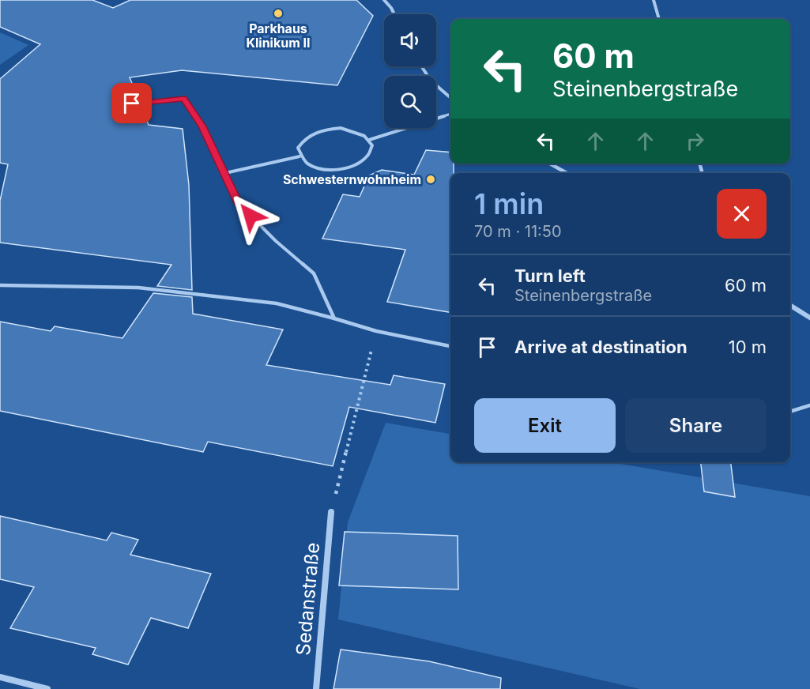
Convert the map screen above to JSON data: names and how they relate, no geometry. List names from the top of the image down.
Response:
{
  "streets": {
    "street": ["Sedanstraße"]
  },
  "places": ["Parkhaus Klinikum II", "Schwesternwohnheim"],
  "page": {
    "turn": ["60 m", "Steinenbergstraße"],
    "heading": ["1 min", "70 m · 11:50"],
    "list": [
      {
        "name": "Turn left",
        "note": "Steinenbergstraße",
        "value": "60 m"
      },
      {
        "name": "Arrive at destination",
        "value": "10 m"
      }
    ],
    "buttons": ["Exit", "Share"]
  }
}
